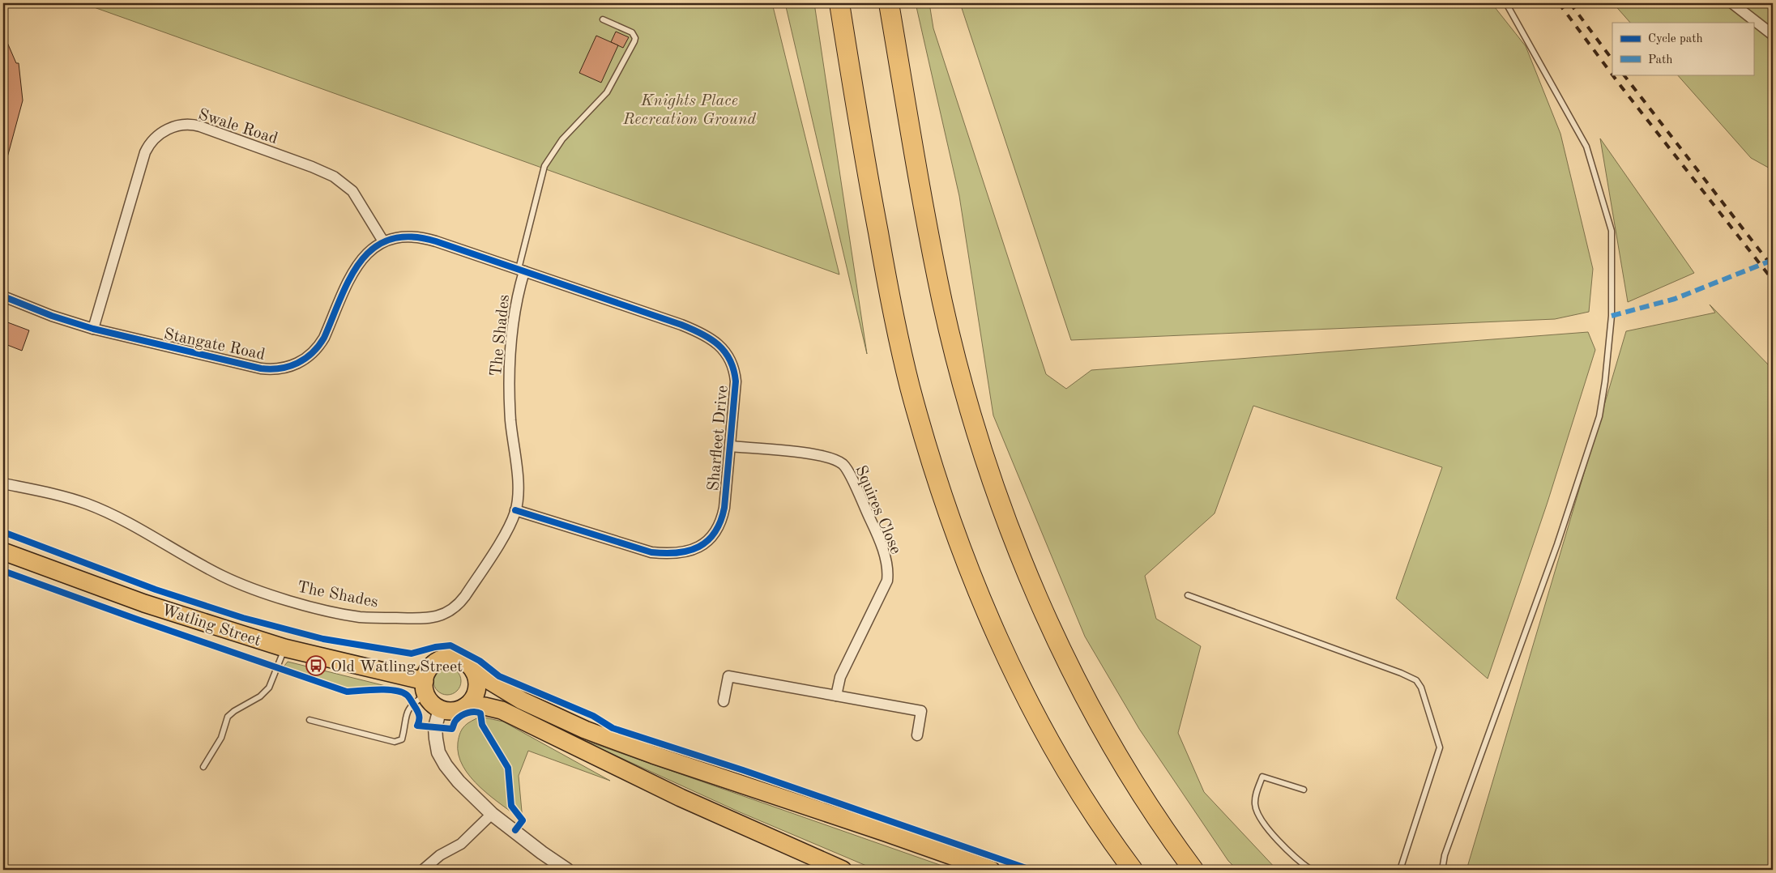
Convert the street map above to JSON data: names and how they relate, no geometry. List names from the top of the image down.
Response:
{
  "streets": {
    "main road": ["Watling Street"],
    "street": [
      "Swale Road",
      "The Shades",
      "Stangate Road",
      "Sharfleet Drive",
      "Squires Close"
    ]
  },
  "crossings": [
    ["Swale Road", "Stangate Road"],
    ["The Shades", "Stangate Road"],
    ["The Shades", "Sharfleet Drive"],
    ["Stangate Road", "Sharfleet Drive"],
    ["Sharfleet Drive", "Squires Close"]
  ],
  "parks": ["Knights Place Recreation Ground"],
  "places": {
    "bus stop": ["Old Watling Street"]
  },
  "legend": ["Cycle path", "Path"]
}
